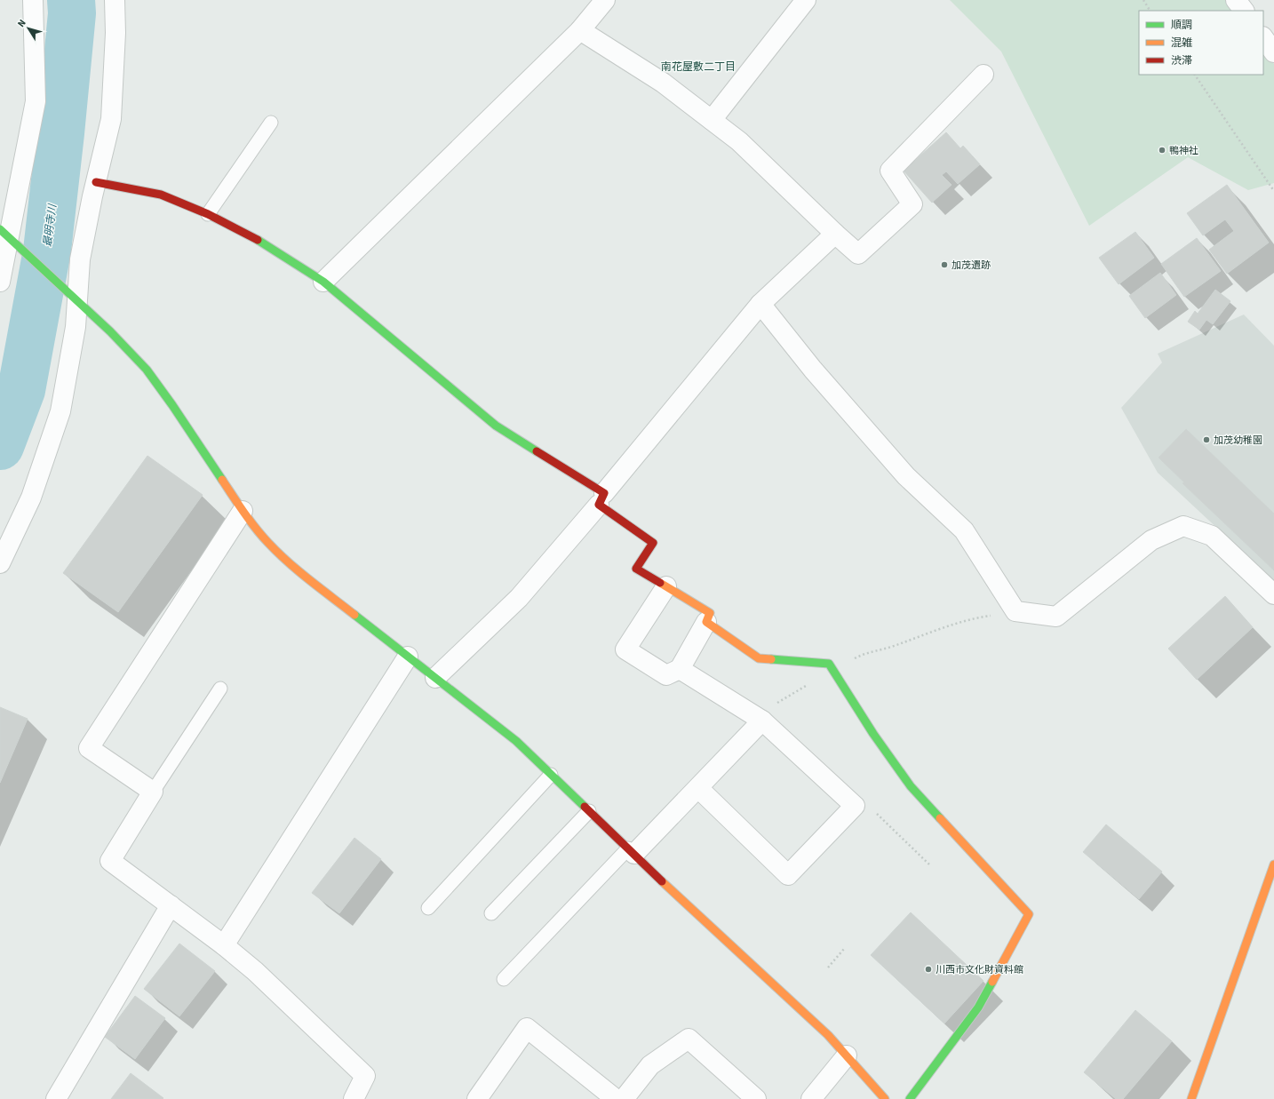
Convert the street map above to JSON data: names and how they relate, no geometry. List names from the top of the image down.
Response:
{
  "districts": ["南花屋敷二丁目"],
  "water": ["最明寺川"],
  "places": [
    "鴨神社",
    "加茂遺跡",
    "加茂幼稚園",
    "川西市文化財資料館"
  ],
  "legend": ["順調", "混雑", "渋滞"],
  "north": "top left"
}
